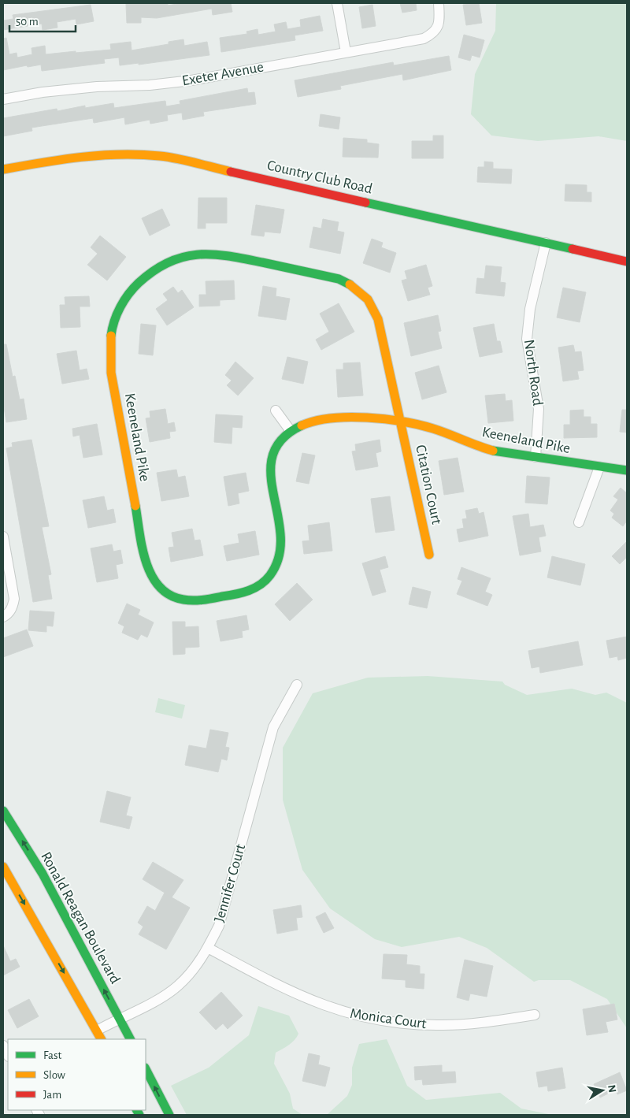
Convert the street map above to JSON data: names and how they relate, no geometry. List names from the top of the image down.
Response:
{
  "streets": {
    "street": [
      "Exeter Avenue",
      "Country Club Road",
      "North Road",
      "Keeneland Pike",
      "Citation Court",
      "Jennifer Court",
      "Ronald Reagan Boulevard",
      "Monica Court"
    ]
  },
  "crossings": [
    ["Country Club Road", "North Road"],
    ["North Road", "Keeneland Pike"],
    ["Keeneland Pike", "Citation Court"],
    ["Jennifer Court", "Ronald Reagan Boulevard"],
    ["Jennifer Court", "Monica Court"]
  ],
  "legend": ["Fast", "Slow", "Jam"],
  "scale_bar": "50 m",
  "north": "right"
}
